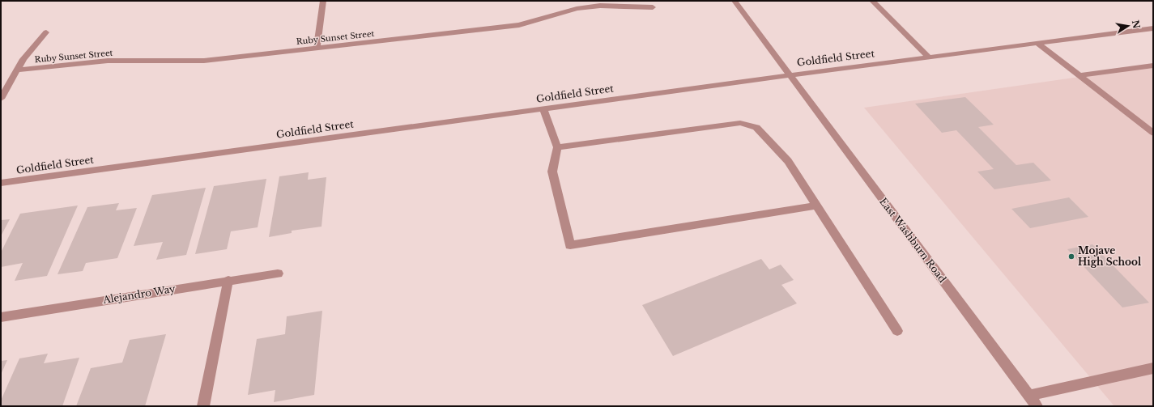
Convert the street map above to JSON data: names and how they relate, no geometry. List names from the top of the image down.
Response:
{
  "streets": {
    "street": [
      "Ruby Sunset Street",
      "Goldfield Street",
      "East Washburn Road",
      "Alejandro Way"
    ]
  },
  "crossings": [
    ["Goldfield Street", "East Washburn Road"]
  ],
  "places": ["Mojave High School"],
  "north": "right"
}
